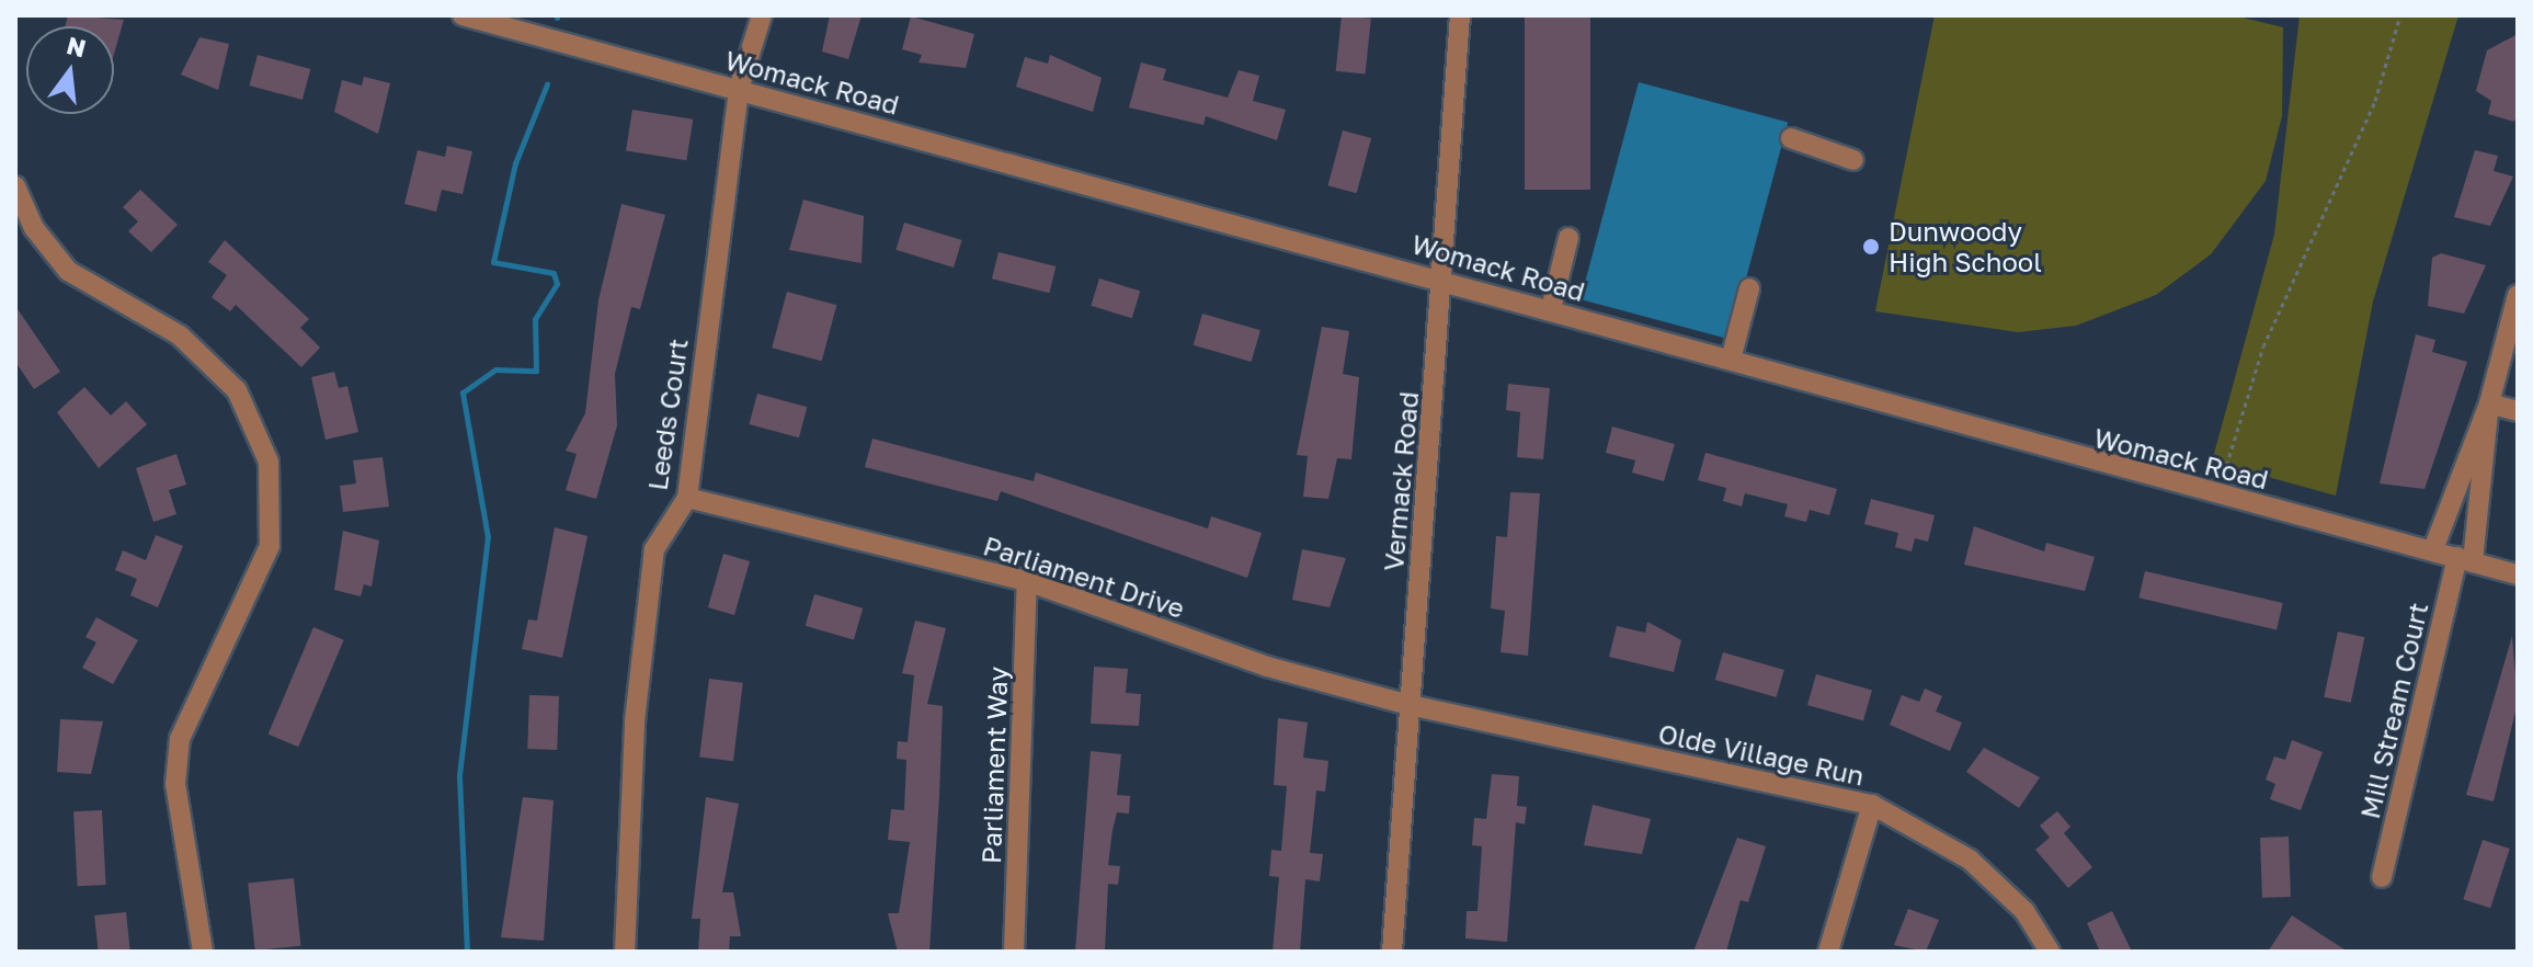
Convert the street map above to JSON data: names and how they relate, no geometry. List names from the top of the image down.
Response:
{
  "streets": {
    "street": [
      "Womack Road",
      "Leeds Court",
      "Vermack Road",
      "Parliament Drive",
      "Mill Stream Court",
      "Olde Village Run",
      "Parliament Way"
    ]
  },
  "crossings": [
    ["Womack Road", "Leeds Court"],
    ["Womack Road", "Vermack Road"],
    ["Womack Road", "Mill Stream Court"],
    ["Leeds Court", "Parliament Drive"],
    ["Vermack Road", "Parliament Drive"],
    ["Vermack Road", "Olde Village Run"],
    ["Parliament Drive", "Olde Village Run"],
    ["Parliament Drive", "Parliament Way"]
  ],
  "places": ["Dunwoody High School"],
  "north": "top"
}
